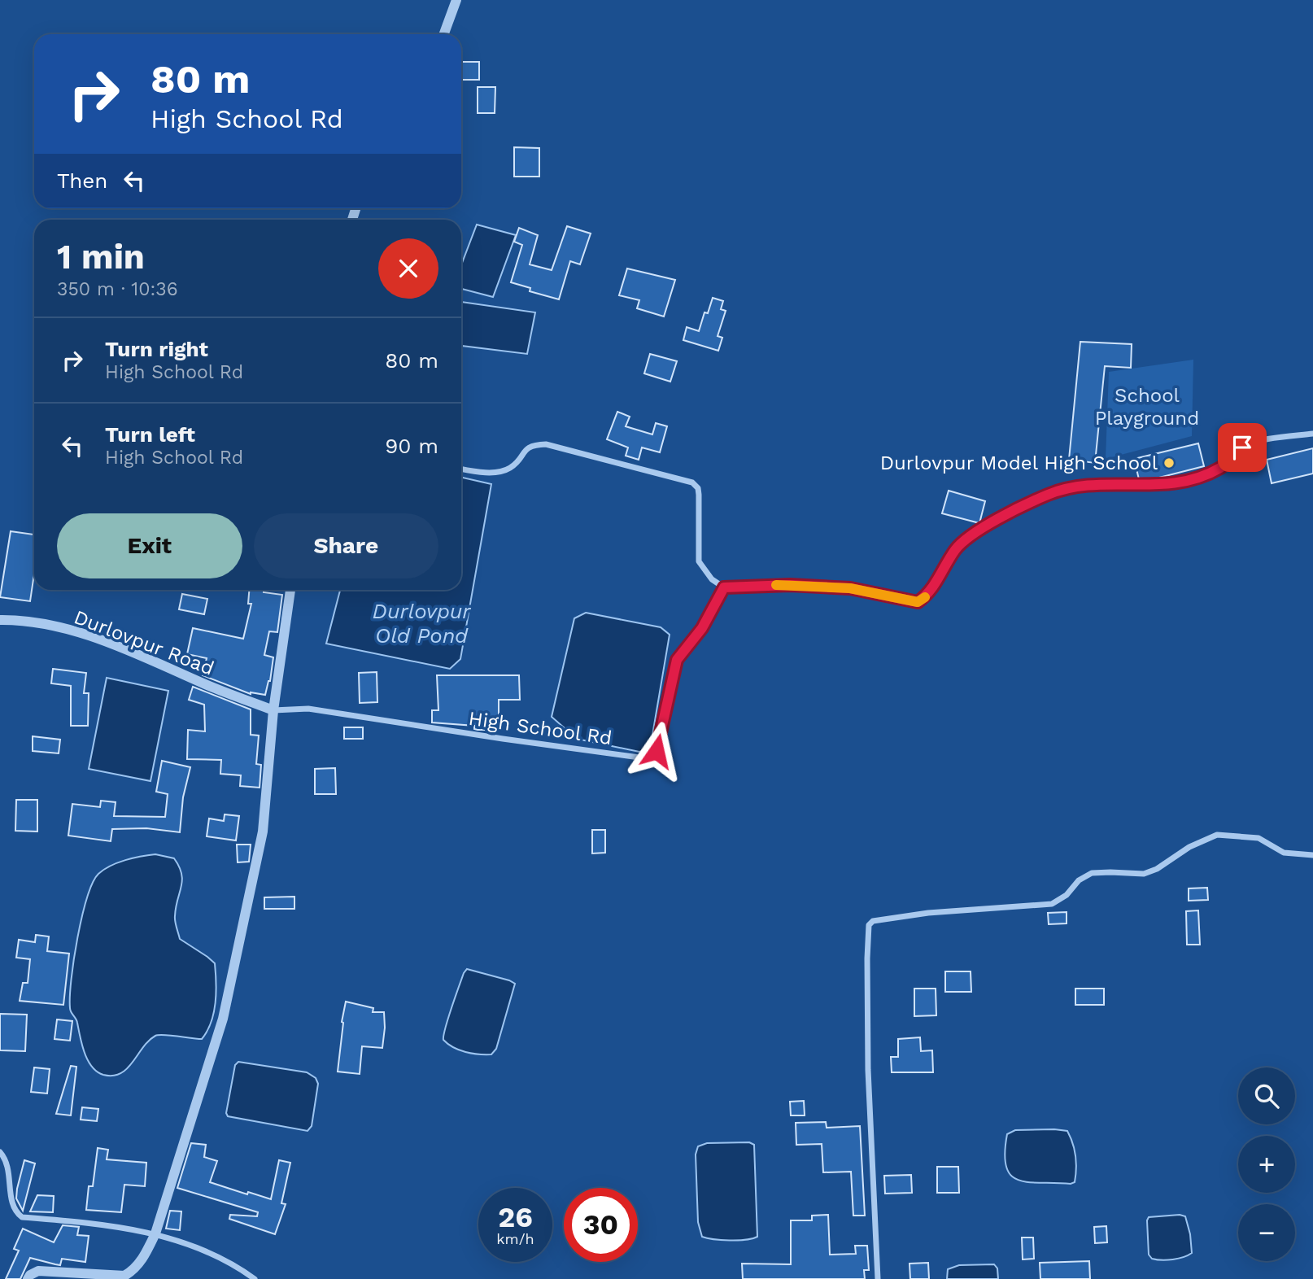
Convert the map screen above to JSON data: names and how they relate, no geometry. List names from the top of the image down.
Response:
{
  "streets": {
    "street": ["Durlovpur Road", "High School Rd"]
  },
  "crossings": [
    ["Durlovpur Road", "High School Rd"]
  ],
  "water": ["Durlovpur Old Pond"],
  "parks": ["School Playground"],
  "places": ["Durlovpur Model High School"],
  "page": {
    "turn": ["80 m", "High School Rd"],
    "then": "Then",
    "heading": ["1 min", "350 m · 10:36"],
    "list": [
      {
        "name": "Turn right",
        "note": "High School Rd",
        "value": "80 m"
      },
      {
        "name": "Turn left",
        "note": "High School Rd",
        "value": "90 m"
      }
    ],
    "buttons": ["Exit", "Share"],
    "map_buttons": ["+", "−"],
    "speed": "26 km/h",
    "limit": "30"
  }
}
